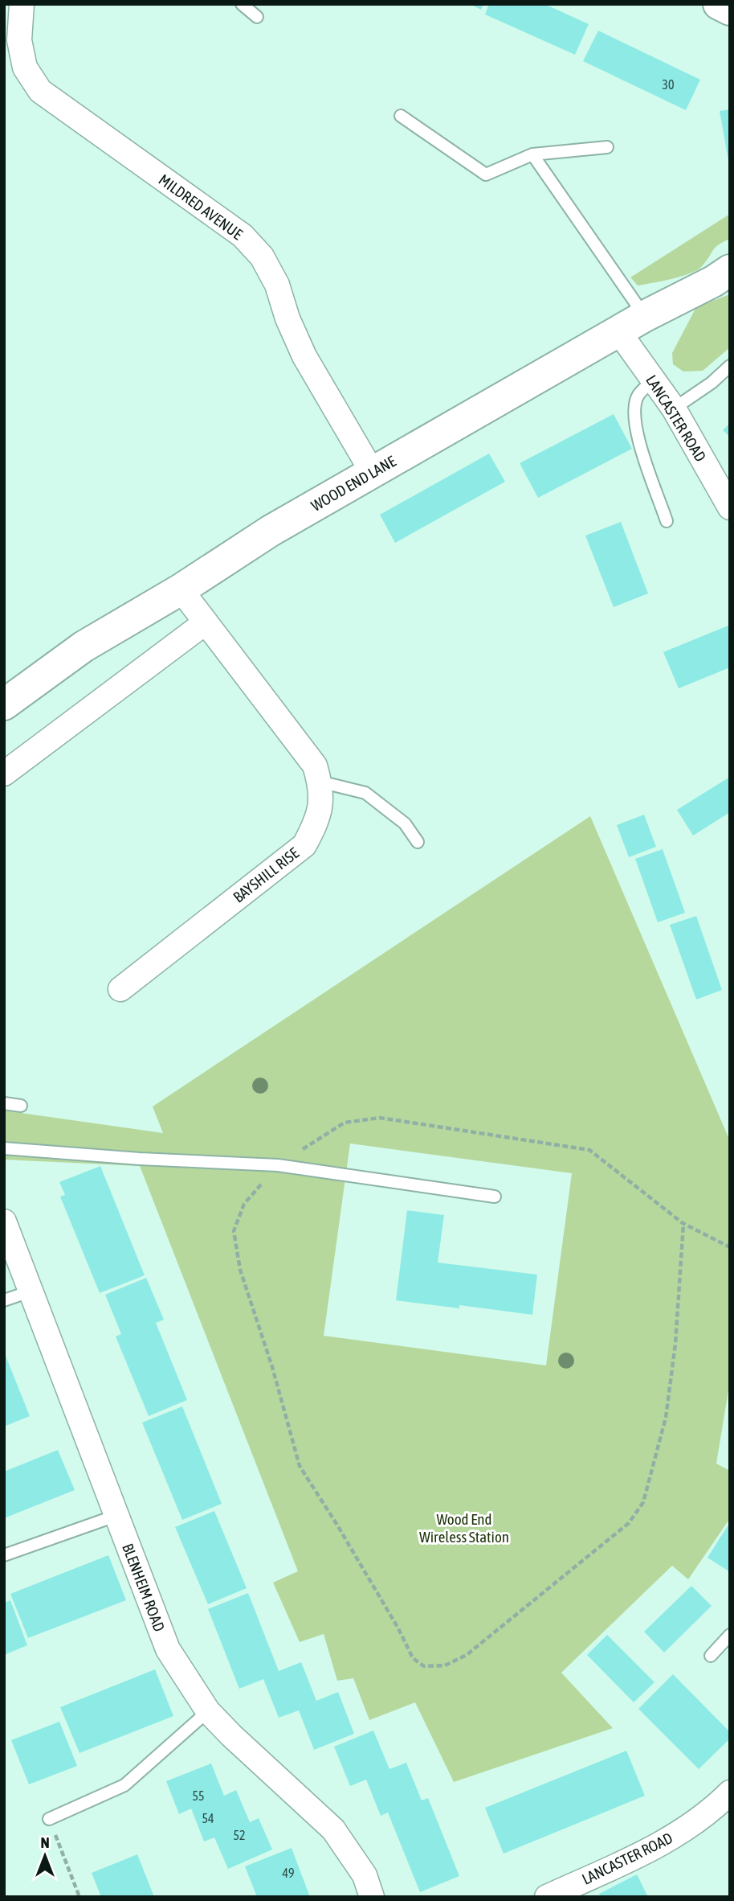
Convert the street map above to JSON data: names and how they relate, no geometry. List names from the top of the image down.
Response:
{
  "streets": {
    "street": [
      "MILDRED AVENUE",
      "LANCASTER ROAD",
      "WOOD END LANE",
      "BAYSHILL RISE",
      "BLENHEIM ROAD"
    ]
  },
  "crossings": [
    ["MILDRED AVENUE", "WOOD END LANE"],
    ["LANCASTER ROAD", "WOOD END LANE"],
    ["WOOD END LANE", "BAYSHILL RISE"]
  ],
  "parks": ["Wood End Wireless Station"],
  "house_numbers": [
    "30",
    "55",
    "54",
    "52",
    "49"
  ],
  "north": "top"
}
